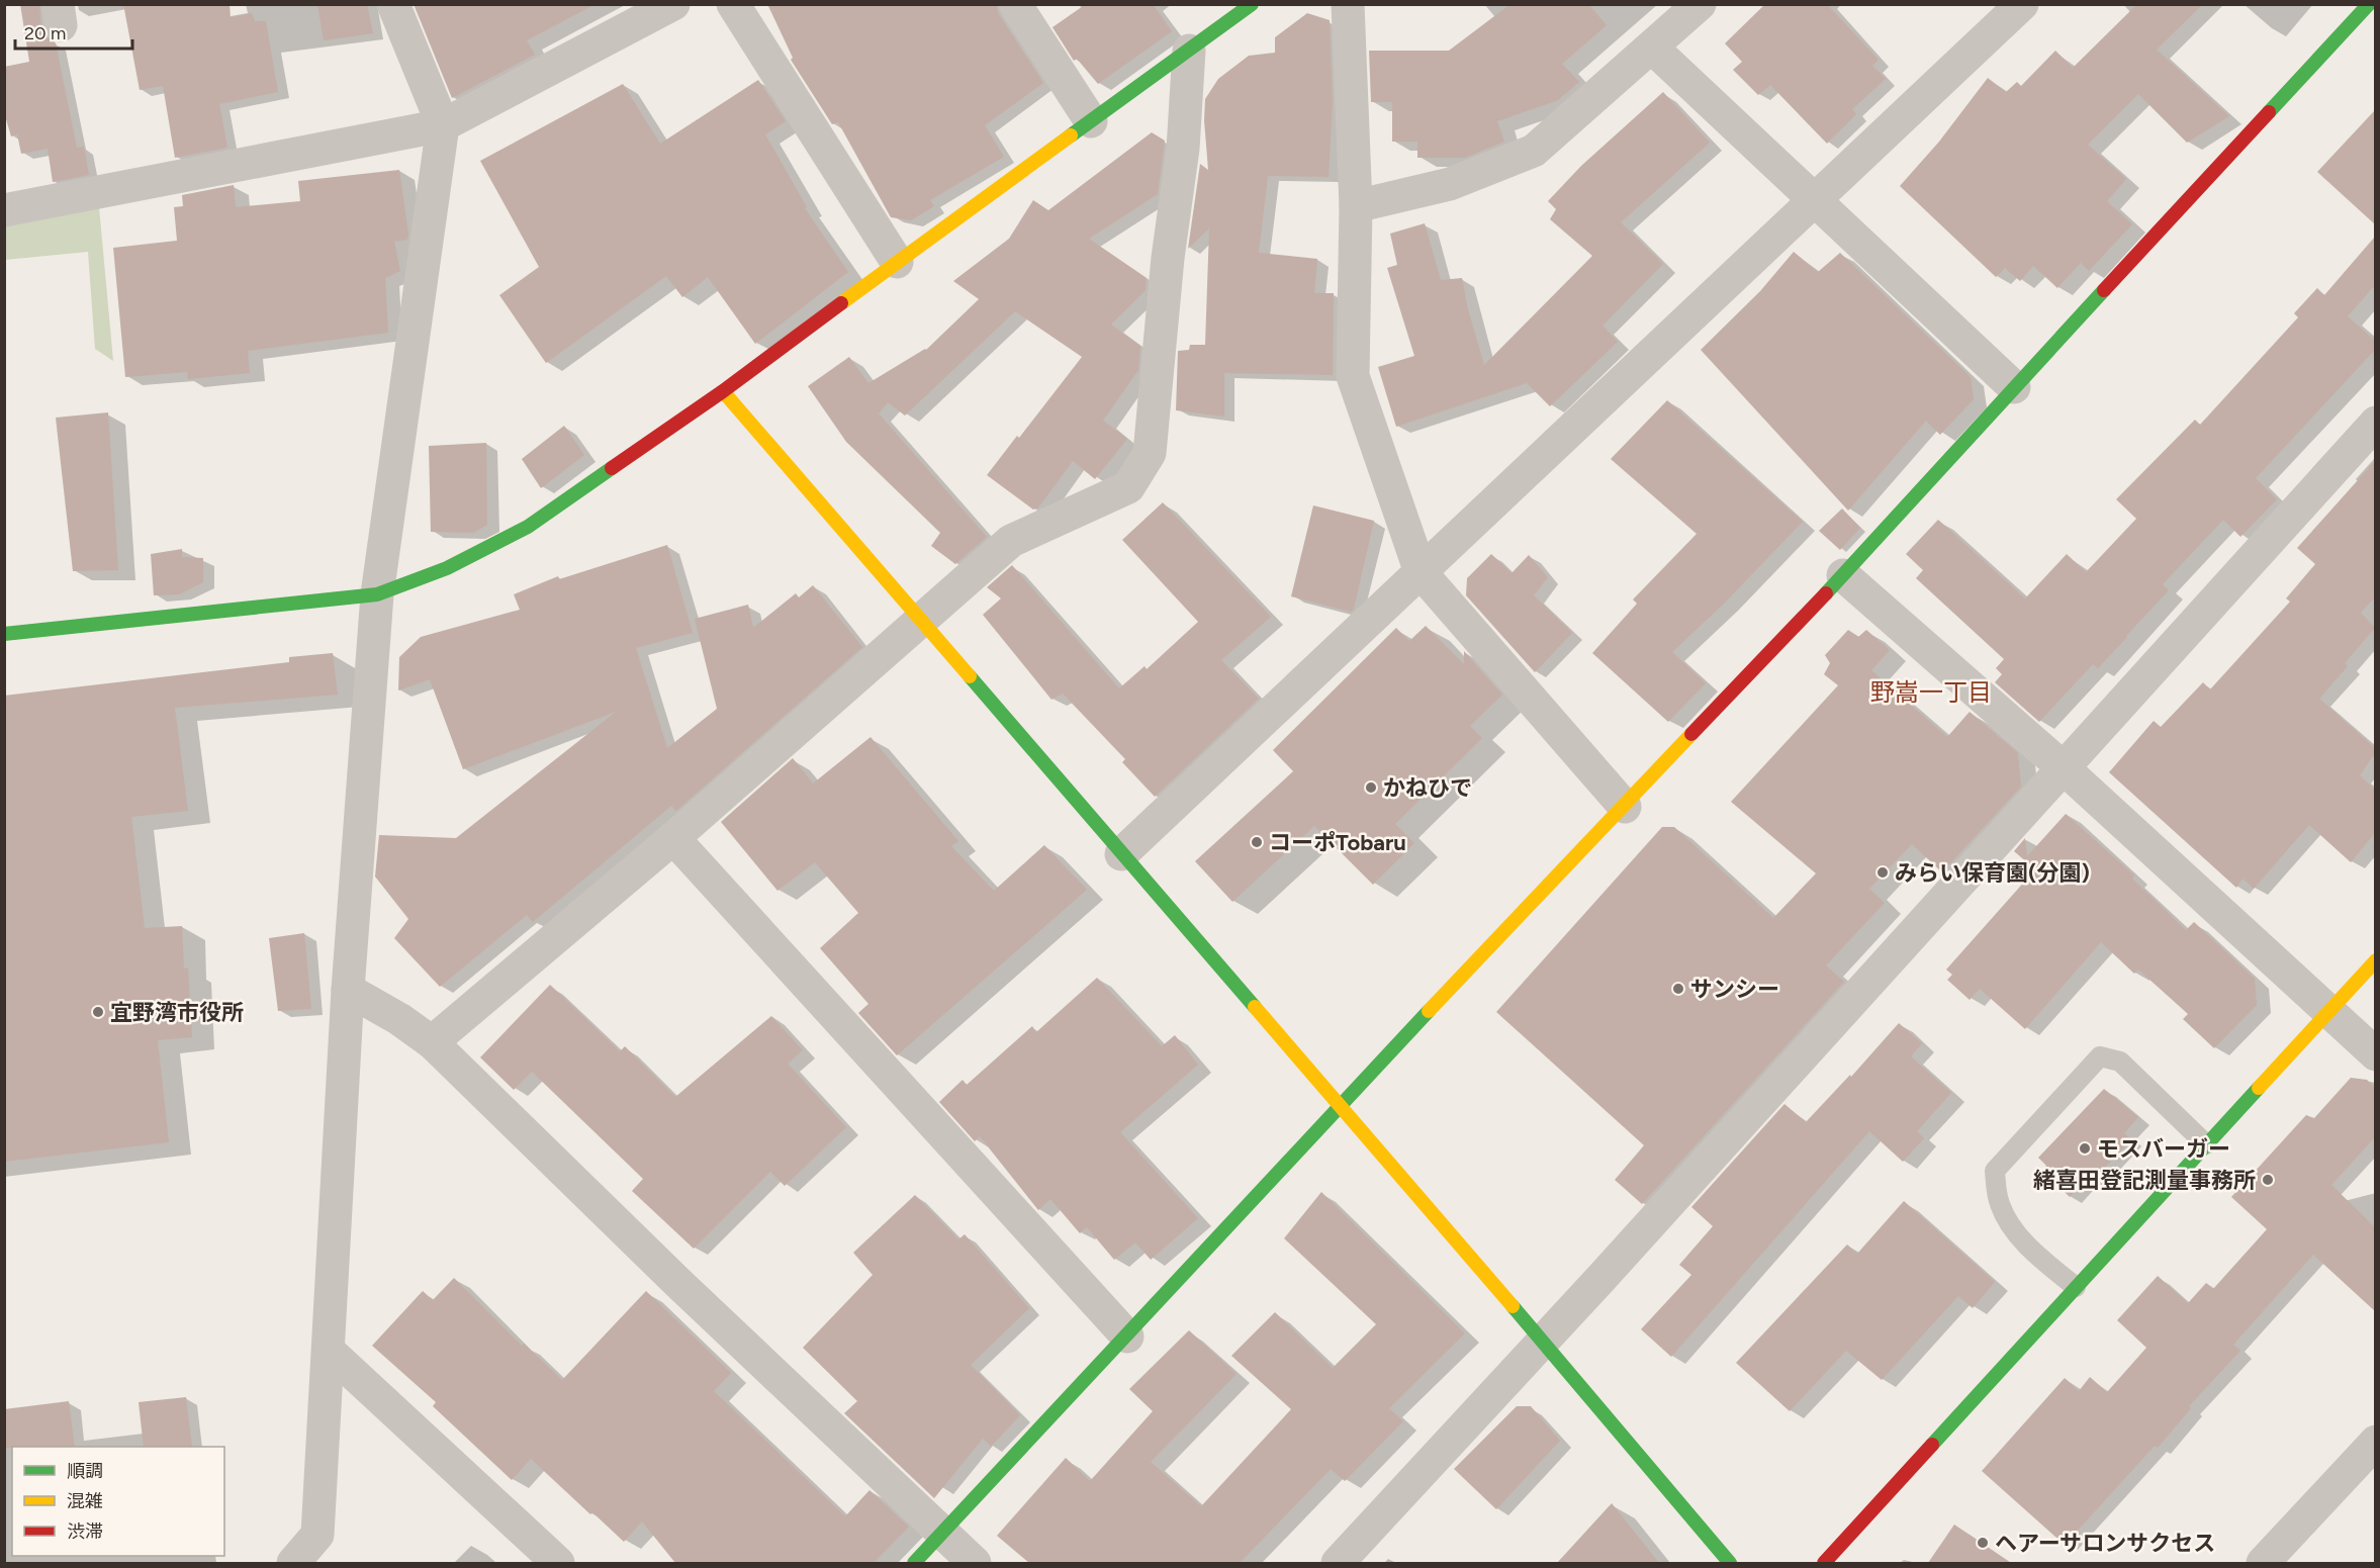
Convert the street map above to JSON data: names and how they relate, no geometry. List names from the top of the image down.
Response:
{
  "districts": ["野嵩一丁目"],
  "places": [
    "かねひで",
    "コーポTobaru",
    "みらい保育園(分園)",
    "サンシー",
    "宜野湾市役所",
    "モスバーガー",
    "緒喜田登記測量事務所",
    "ヘアーサロンサクセス"
  ],
  "legend": ["順調", "混雑", "渋滞"],
  "scale_bar": "20 m"
}
